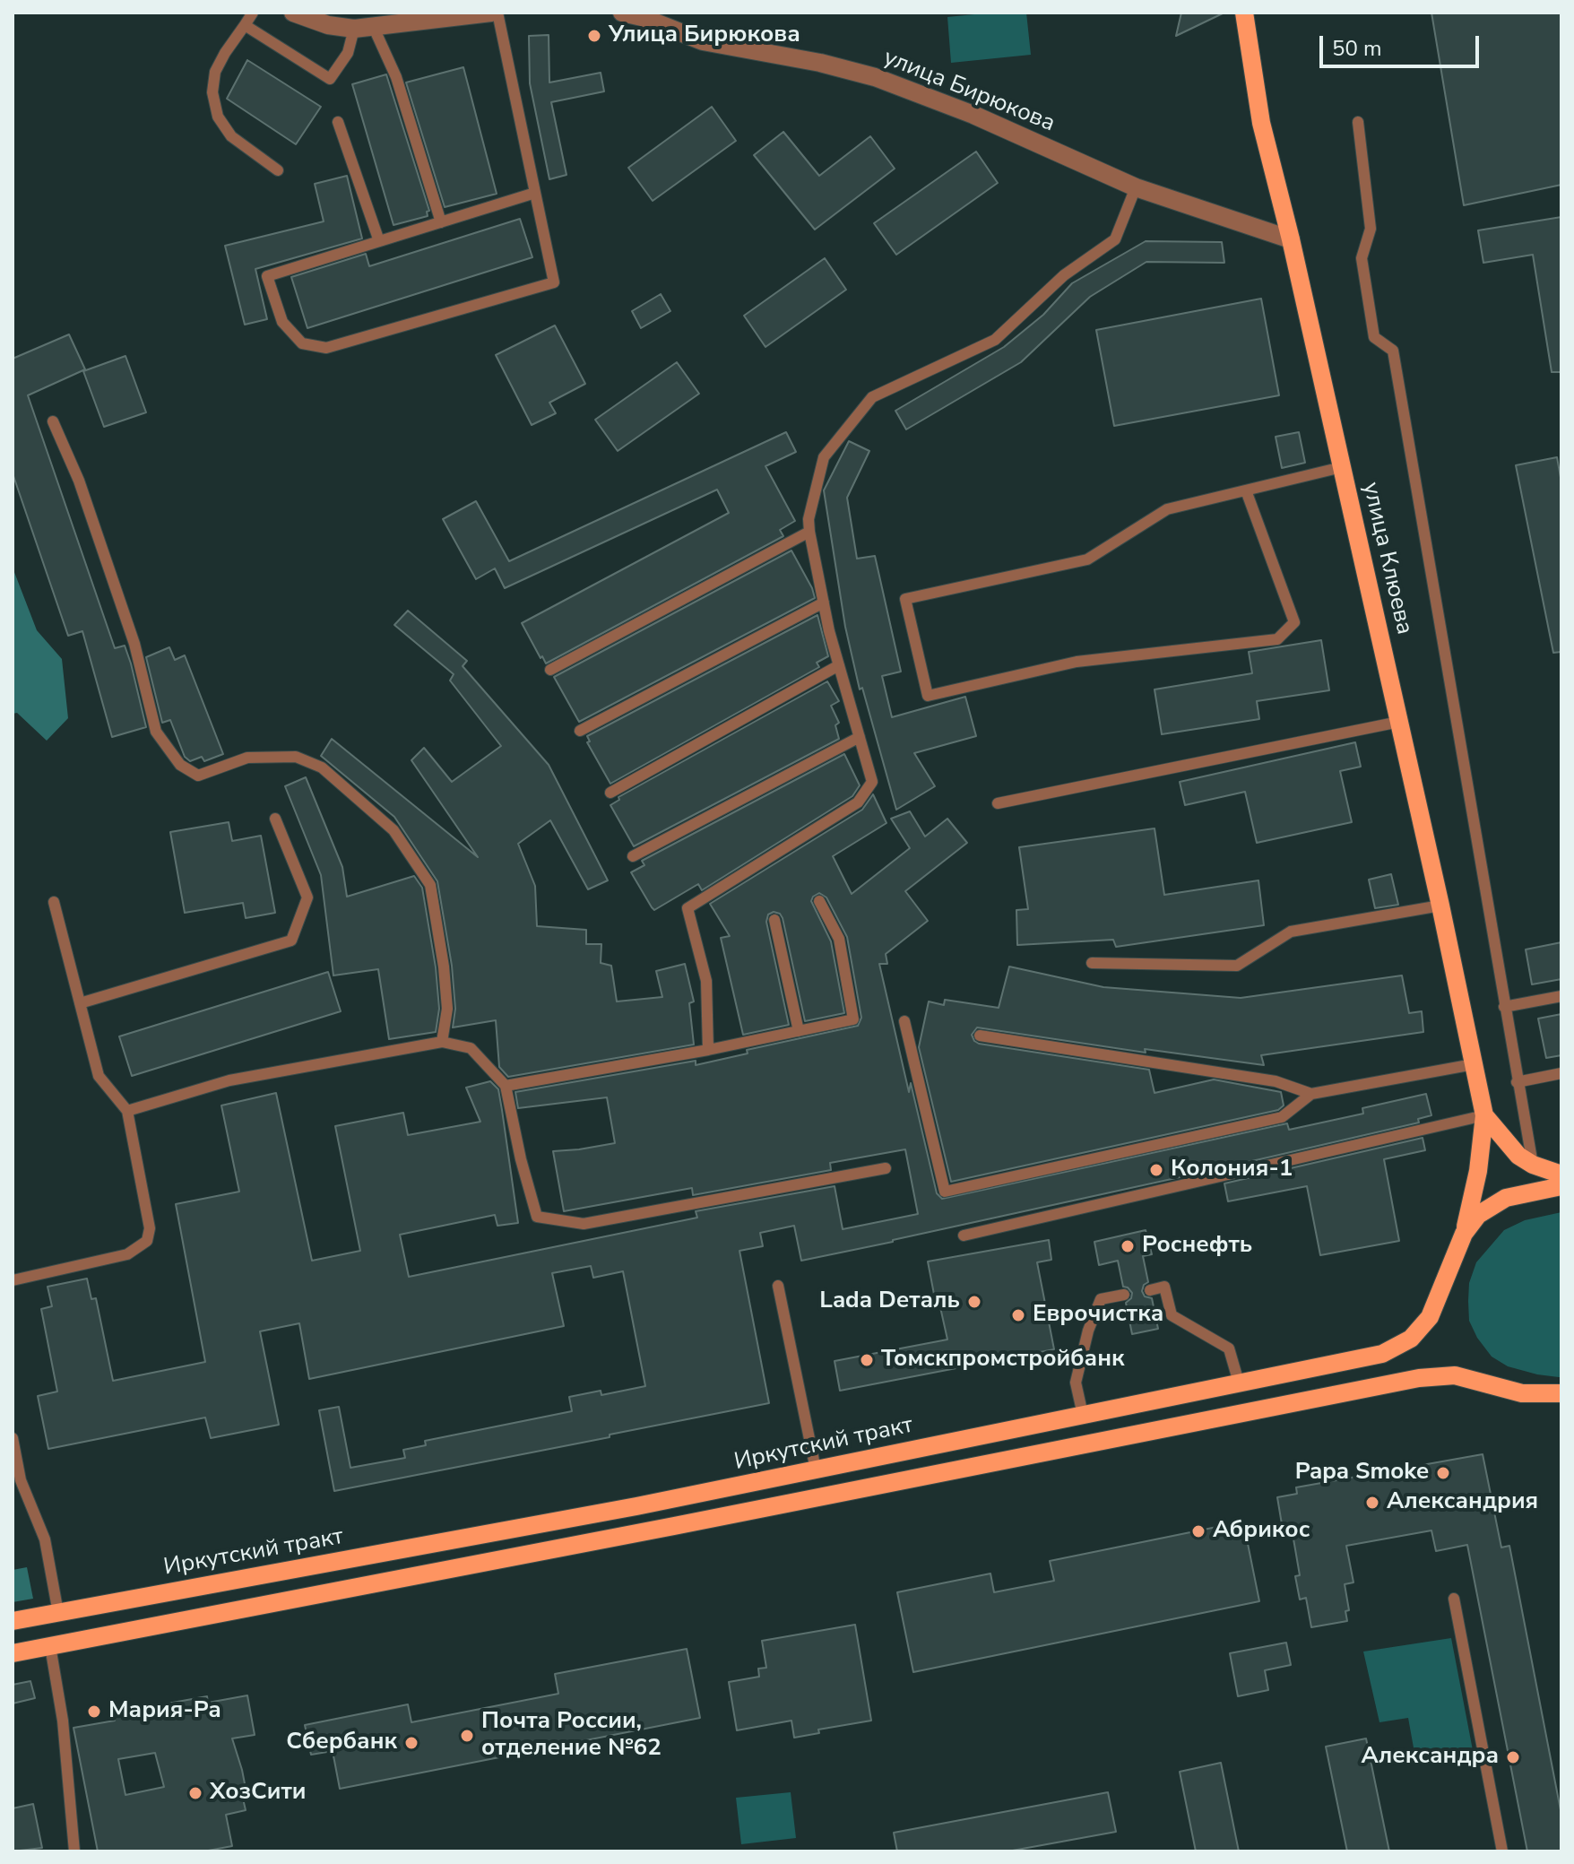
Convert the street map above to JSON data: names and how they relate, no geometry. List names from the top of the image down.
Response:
{
  "streets": {
    "main road": ["улица Клюева", "Иркутский тракт"],
    "street": ["улица Бирюкова"]
  },
  "crossings": [
    ["улица Бирюкова", "улица Клюева"],
    ["улица Клюева", "Иркутский тракт"]
  ],
  "places": [
    "Улица Бирюкова",
    "Колония-1",
    "Роснефть",
    "Lada Dеталь",
    "Еврочистка",
    "Томскпромстройбанк",
    "Papa Smoke",
    "Александрия",
    "Абрикос",
    "Мария-Ра",
    "Почта России, отделение №62",
    "Сбербанк",
    "Александра",
    "ХозСити"
  ],
  "scale_bar": "50 m"
}
